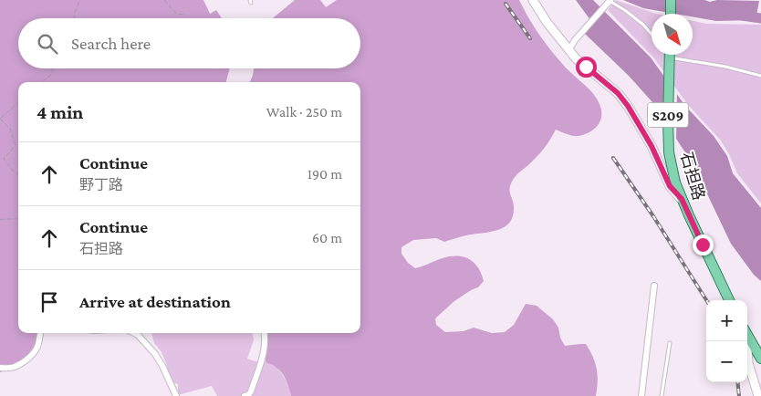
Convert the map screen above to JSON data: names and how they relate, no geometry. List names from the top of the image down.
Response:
{
  "streets": {
    "main road": ["S209", "石担路"]
  },
  "north": "bottom right",
  "page": {
    "search": "Search here",
    "heading": ["4 min", "Walk · 250 m"],
    "list": [
      ["Continue", "野丁路", "190 m"],
      ["Continue", "石担路", "60 m"],
      "Arrive at destination"
    ],
    "map_buttons": ["+", "−"]
  }
}
